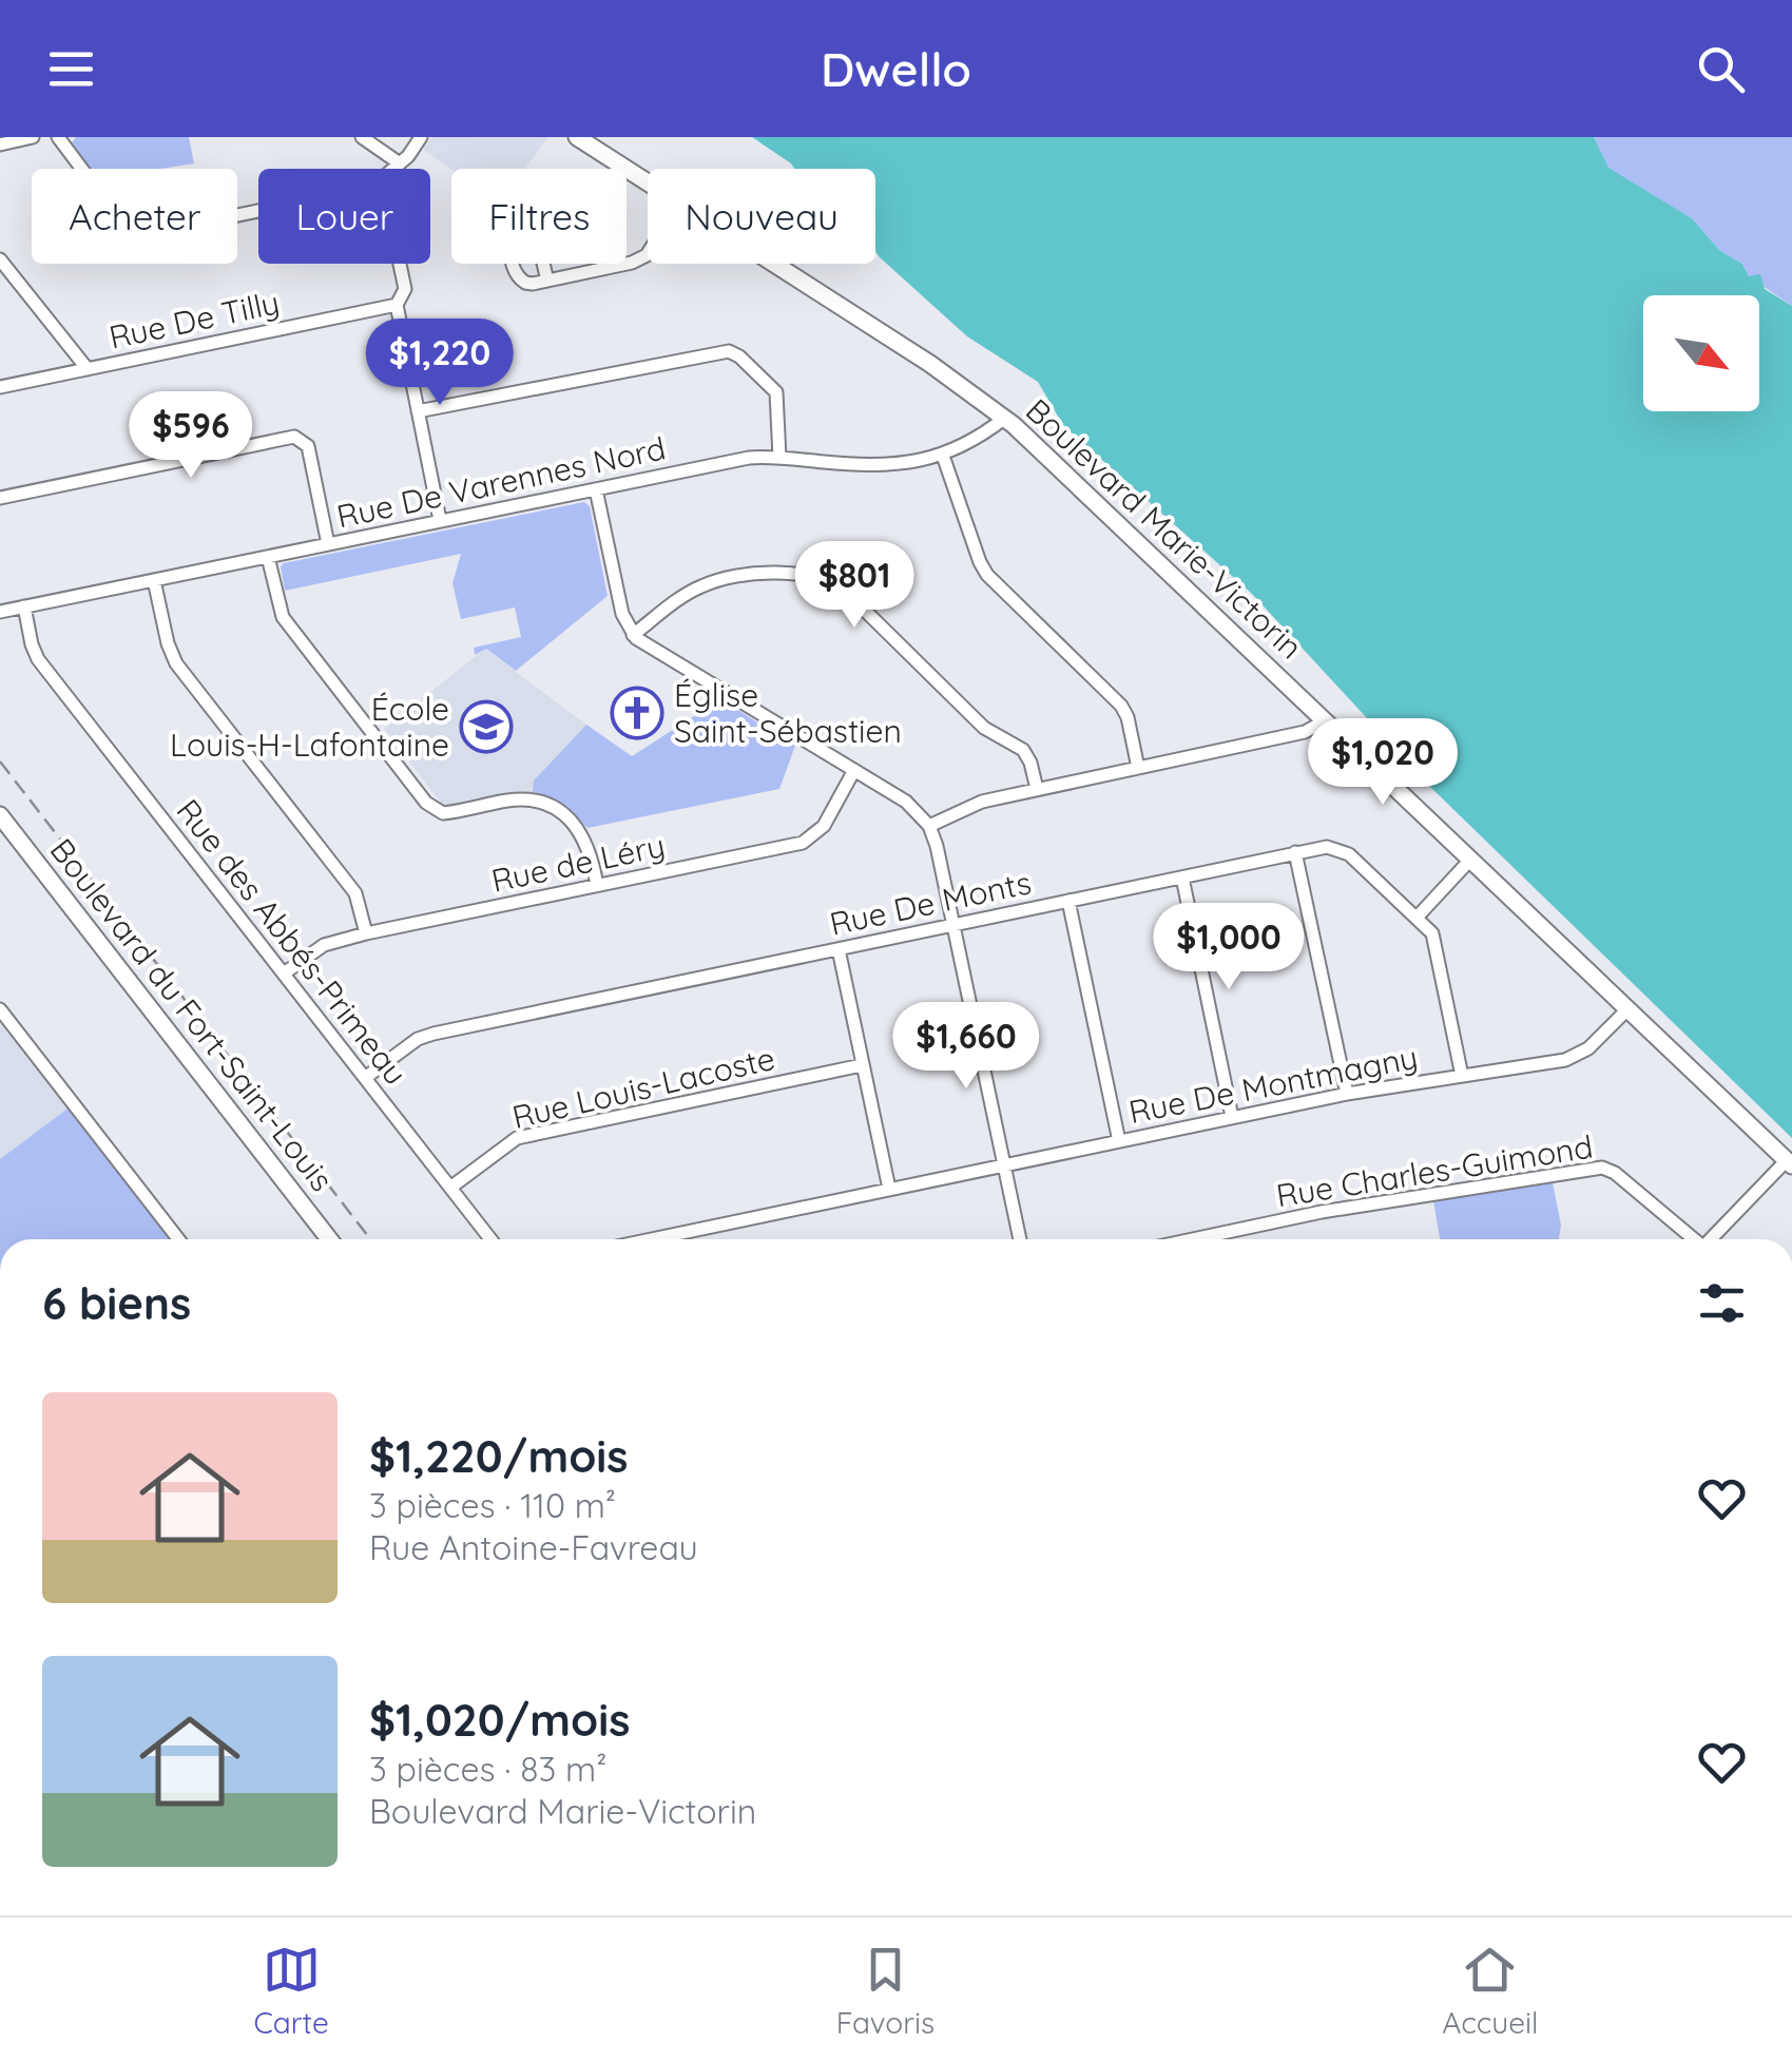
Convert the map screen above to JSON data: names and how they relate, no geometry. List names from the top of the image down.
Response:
{
  "streets": {
    "street": [
      "Rue De Tilly",
      "Rue De Varennes Nord",
      "Boulevard Marie-Victorin",
      "Rue de Léry",
      "Rue De Monts",
      "Rue des Abbés-Primeau",
      "Boulevard du Fort-Saint-Louis",
      "Rue De Montmagny",
      "Rue Louis-Lacoste",
      "Rue Charles-Guimond"
    ]
  },
  "crossings": [
    ["Rue De Varennes Nord", "Boulevard Marie-Victorin"],
    ["Rue De Varennes Nord", "Rue des Abbés-Primeau"],
    ["Boulevard Marie-Victorin", "Rue De Montmagny"],
    ["Rue de Léry", "Rue des Abbés-Primeau"],
    ["Rue De Monts", "Rue des Abbés-Primeau"],
    ["Rue De Monts", "Rue De Montmagny"],
    ["Rue des Abbés-Primeau", "Rue Louis-Lacoste"]
  ],
  "places": {
    "church": ["Église Saint-Sébastien"],
    "school or university": ["École Louis-H-Lafontaine"]
  },
  "north": "bottom right",
  "page": {
    "header": "Dwello",
    "chip": [
      "Acheter",
      "Louer",
      "Filtres",
      "Nouveau"
    ],
    "price": [
      "$1,220",
      "$596",
      "$801",
      "$1,020",
      "$1,000",
      "$1,660"
    ],
    "heading": "6 biens",
    "list": [
      {
        "name": "$1,220/mois",
        "note": "3 pièces · 110 m² · Rue Antoine-Favreau"
      },
      {
        "name": "$1,020/mois",
        "note": "3 pièces · 83 m² · Boulevard Marie-Victorin"
      }
    ],
    "tabs": ["Carte", "Favoris", "Accueil"]
  }
}
